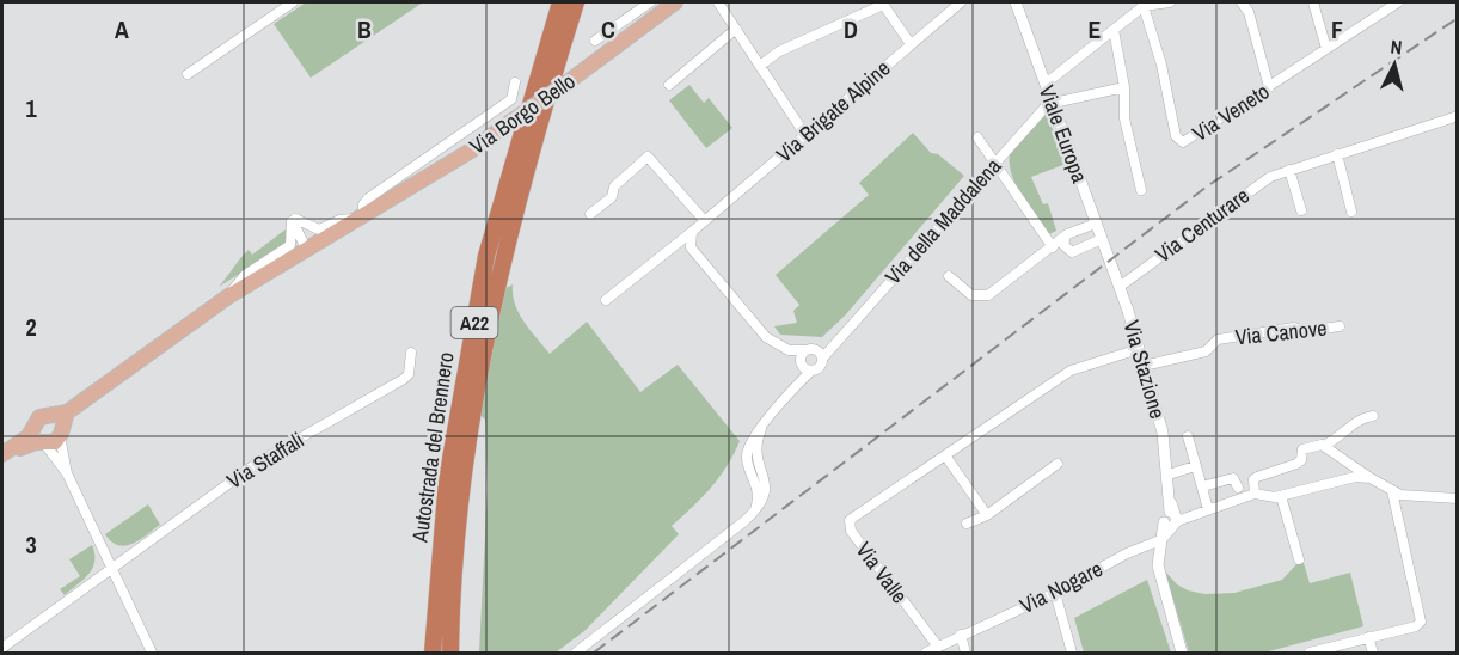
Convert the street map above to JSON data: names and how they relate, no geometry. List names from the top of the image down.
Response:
{
  "streets": {
    "highway": ["A22", "Autostrada del Brennero"],
    "main road": ["Via Borgo Bello"],
    "street": [
      "Via Brigate Alpine",
      "Via Veneto",
      "Viale Europa",
      "Via della Maddalena",
      "Via Centurare",
      "Via Canove",
      "Via Stazione",
      "Via Staffali",
      "Via Valle",
      "Via Nogare"
    ]
  },
  "crossings": [
    ["Viale Europa", "Via della Maddalena"],
    ["Viale Europa", "Via Stazione"],
    ["Via Centurare", "Via Stazione"],
    ["Via Canove", "Via Stazione"],
    ["Via Stazione", "Via Valle"],
    ["Via Stazione", "Via Nogare"],
    ["Via Valle", "Via Nogare"]
  ],
  "north": "top",
  "grid": {
    "columns": [
      "A",
      "B",
      "C",
      "D",
      "E",
      "F"
    ],
    "rows": ["1", "2", "3"]
  }
}
